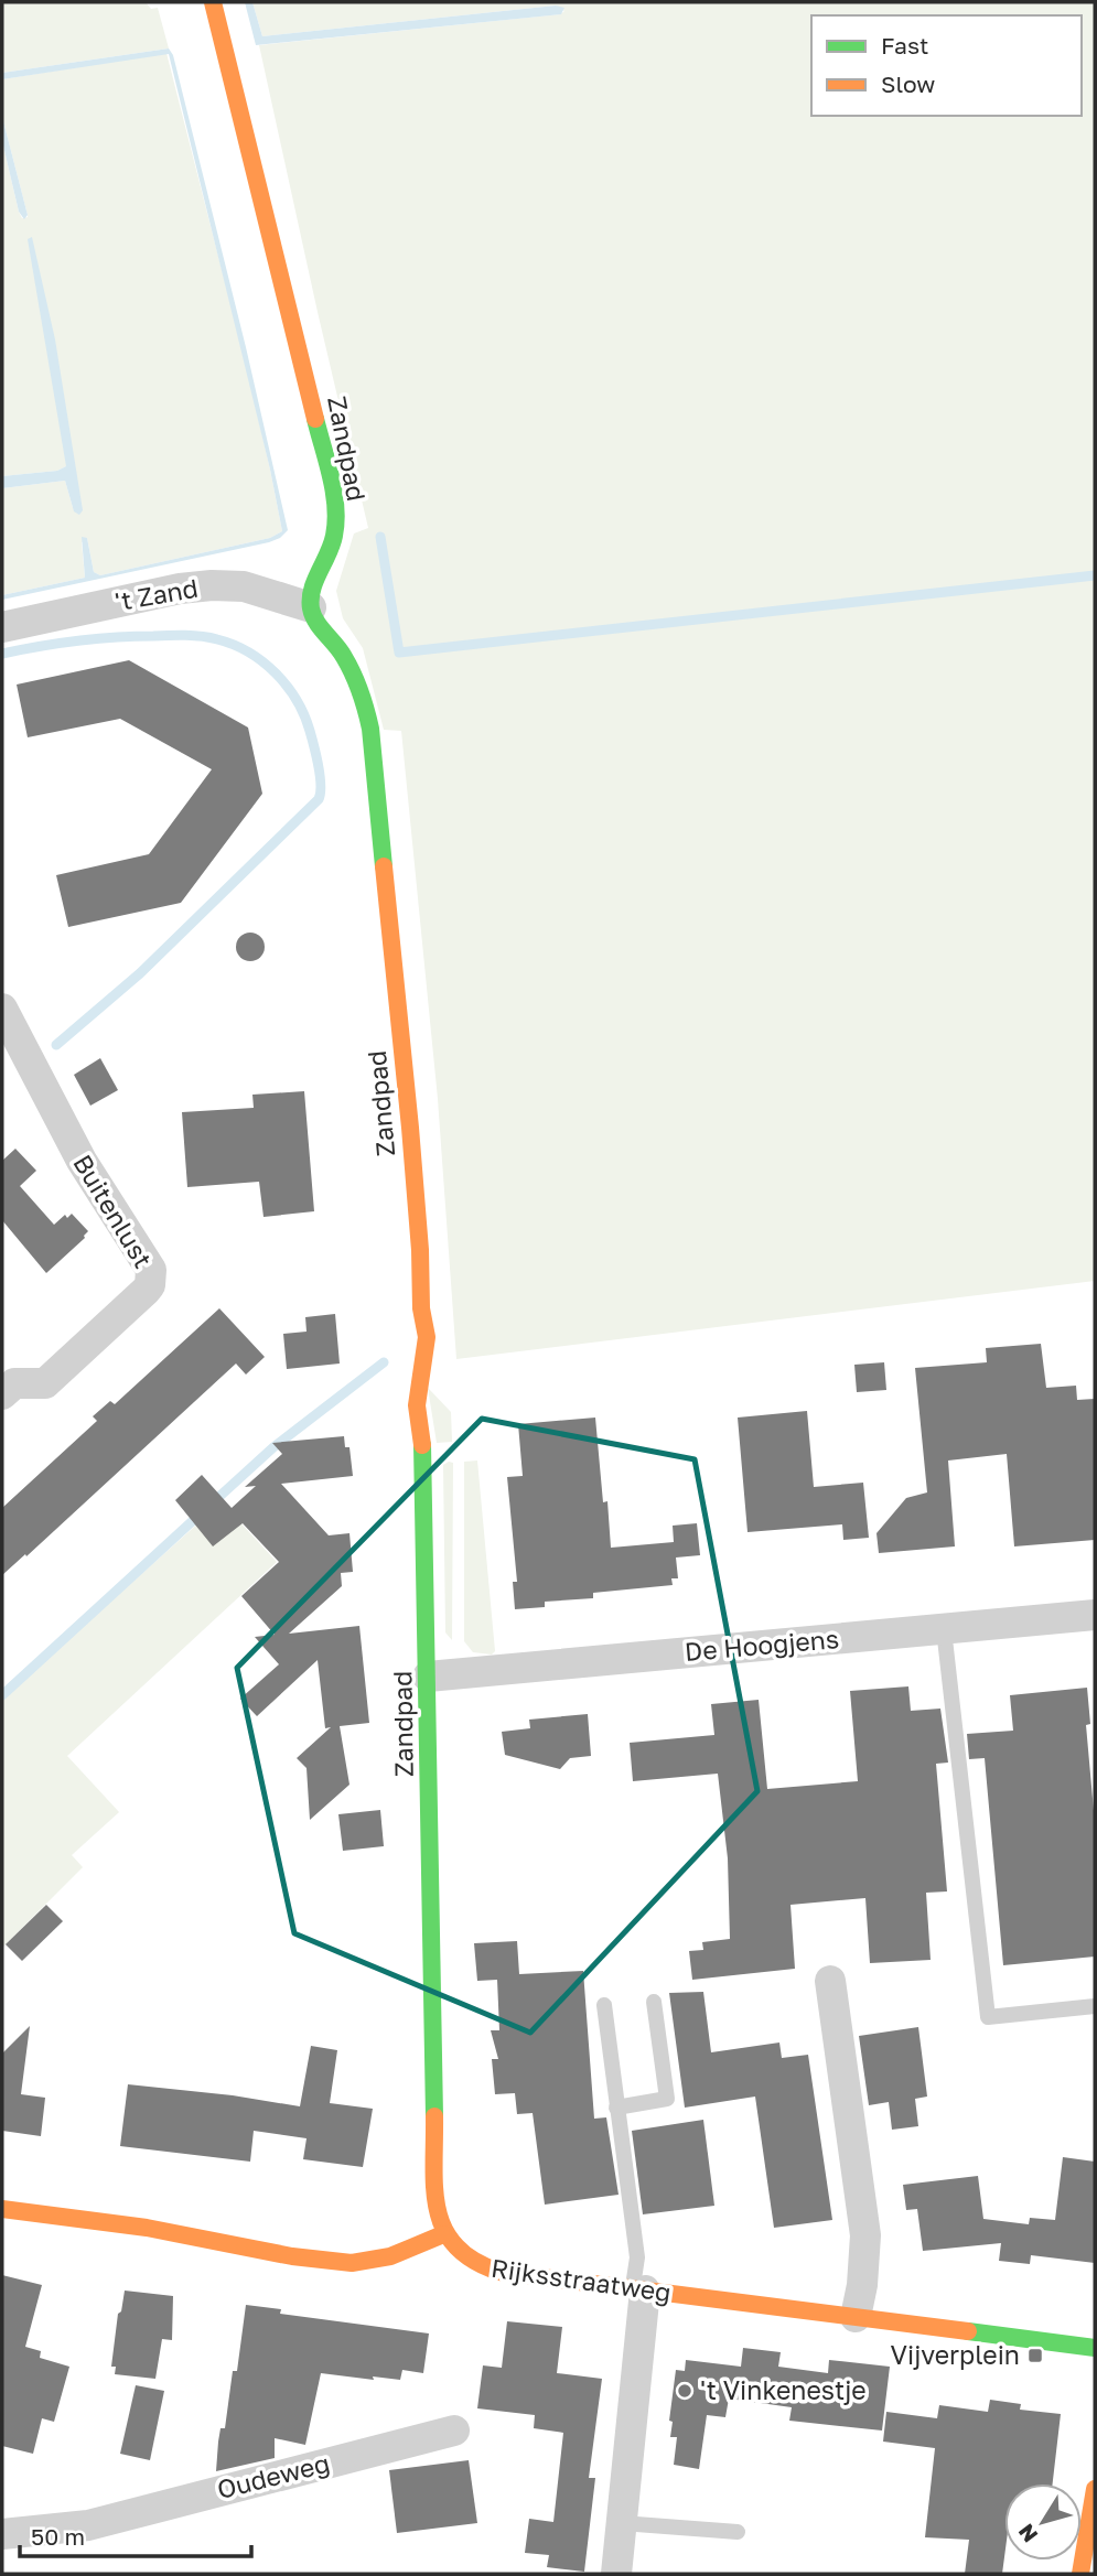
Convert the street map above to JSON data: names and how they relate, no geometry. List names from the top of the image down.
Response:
{
  "streets": {
    "street": [
      "Zandpad",
      "'t Zand",
      "Buitenlust",
      "De Hoogjens",
      "Rijksstraatweg",
      "Oudeweg"
    ]
  },
  "crossings": [
    ["Zandpad", "'t Zand"],
    ["Zandpad", "De Hoogjens"],
    ["Zandpad", "Rijksstraatweg"]
  ],
  "places": {
    "transit": ["Vijverplein"],
    "other": ["'t Vinkenestje"]
  },
  "legend": ["Fast", "Slow"],
  "scale_bar": "50 m",
  "north": "bottom left"
}
